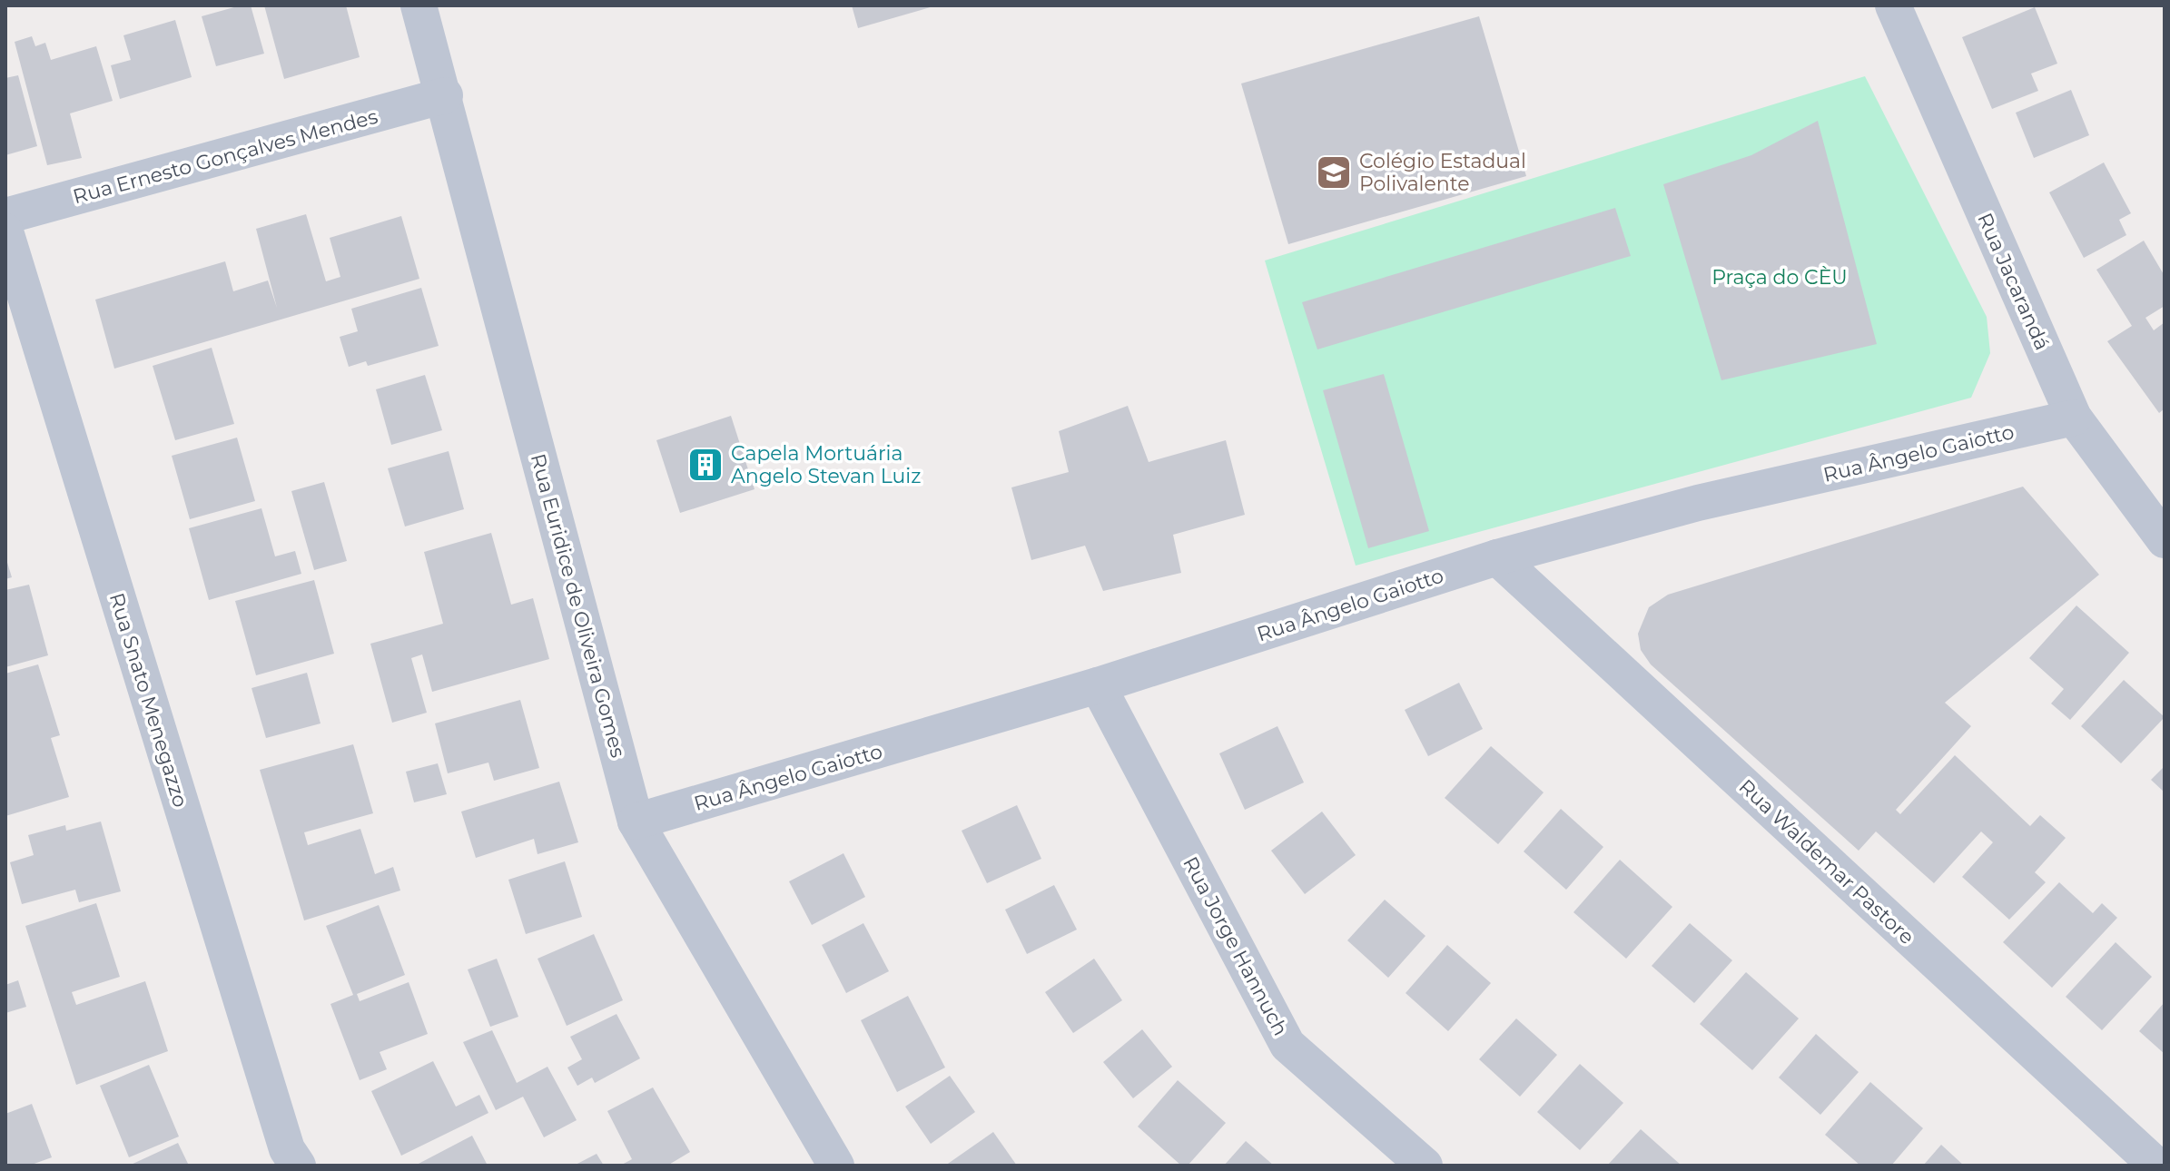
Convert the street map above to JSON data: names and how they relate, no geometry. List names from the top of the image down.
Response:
{
  "streets": {
    "street": [
      "Rua Ernesto Gonçalves Mendes",
      "Rua Jacarandá",
      "Rua Ângelo Gaiotto",
      "Rua Euridice de Oliveira Gomes",
      "Rua Snato Menegazzo",
      "Rua Waldemar Pastore",
      "Rua Jorge Hannuch"
    ]
  },
  "crossings": [
    ["Rua Ernesto Gonçalves Mendes", "Rua Euridice de Oliveira Gomes"],
    ["Rua Jacarandá", "Rua Ângelo Gaiotto"],
    ["Rua Ângelo Gaiotto", "Rua Euridice de Oliveira Gomes"],
    ["Rua Ângelo Gaiotto", "Rua Waldemar Pastore"],
    ["Rua Ângelo Gaiotto", "Rua Jorge Hannuch"]
  ],
  "parks": ["Praça do CÈU"],
  "places": {
    "school or university": ["Colégio Estadual Polivalente"],
    "building": ["Capela Mortuária Angelo Stevan Luiz"]
  }
}
